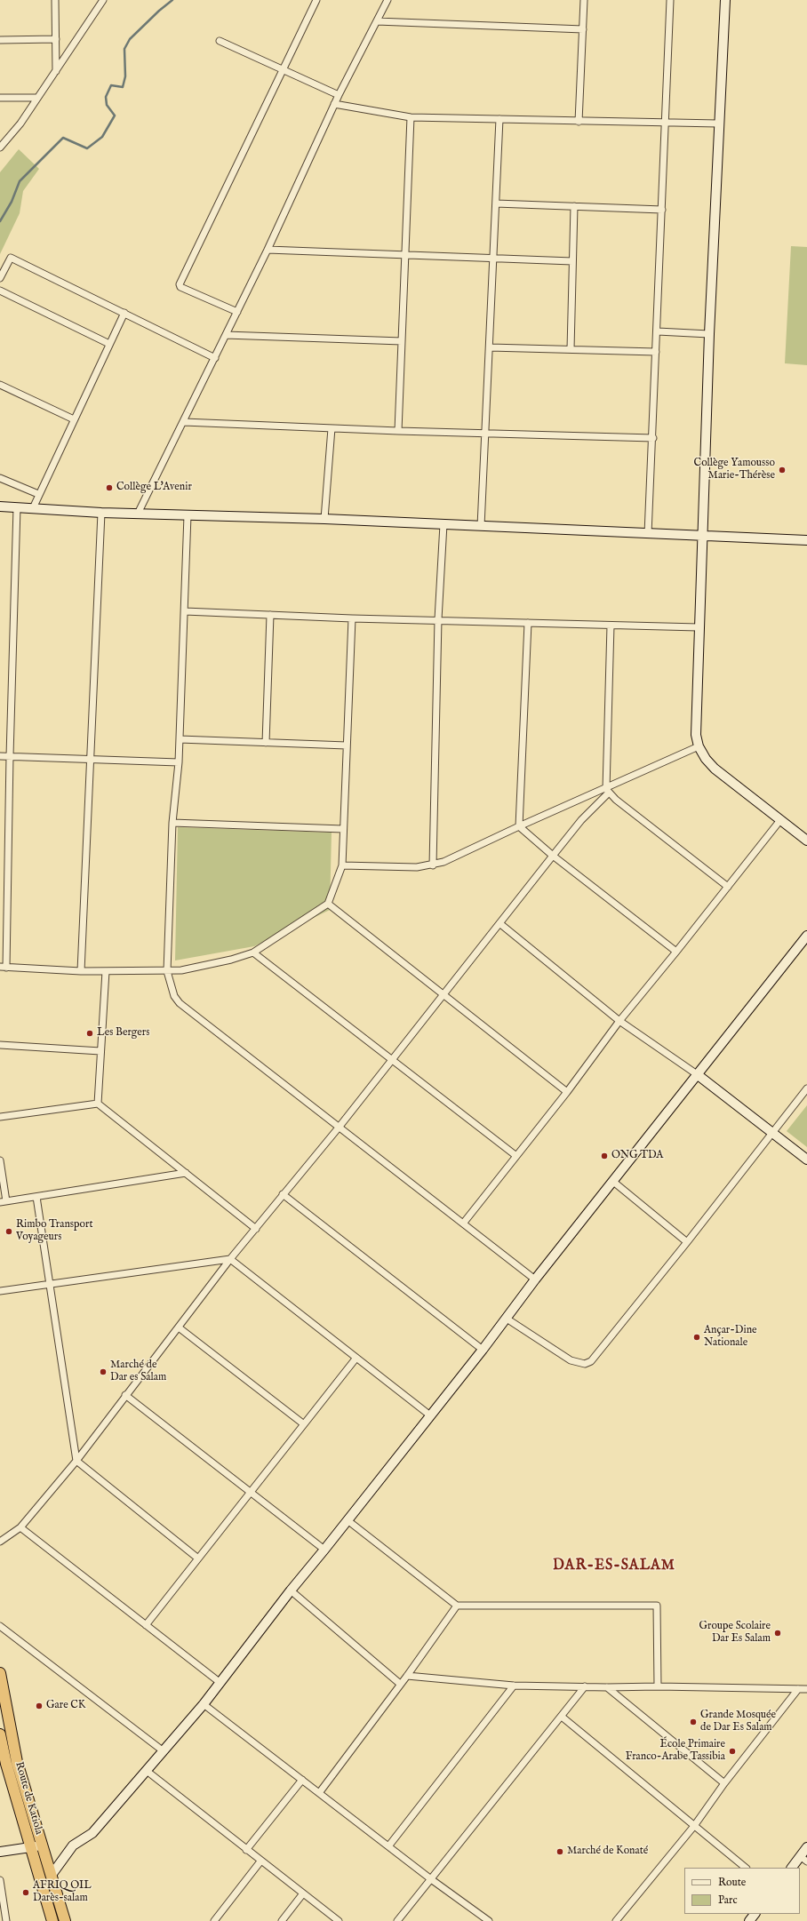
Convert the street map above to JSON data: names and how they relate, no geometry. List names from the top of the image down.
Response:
{
  "streets": {
    "highway": ["Route de Katiola"]
  },
  "districts": ["DAR-ES-SALAM"],
  "places": [
    "Collège Yamousso Marie-Thérèse",
    "Collège L'Avenir",
    "Les Bergers",
    "ONG TDA",
    "Rimbo Transport Voyageurs",
    "Ançar-Dine Nationale",
    "Marché de Dar es Salam",
    "Groupe Scolaire Dar Es Salam",
    "Gare CK",
    "Grande Mosquée de Dar Es Salam",
    "École Primaire Franco-Arabe Tassibia",
    "Marché de Konaté",
    "AFRIQ OIL Darès-salam"
  ],
  "legend": ["Route", "Parc"]
}
